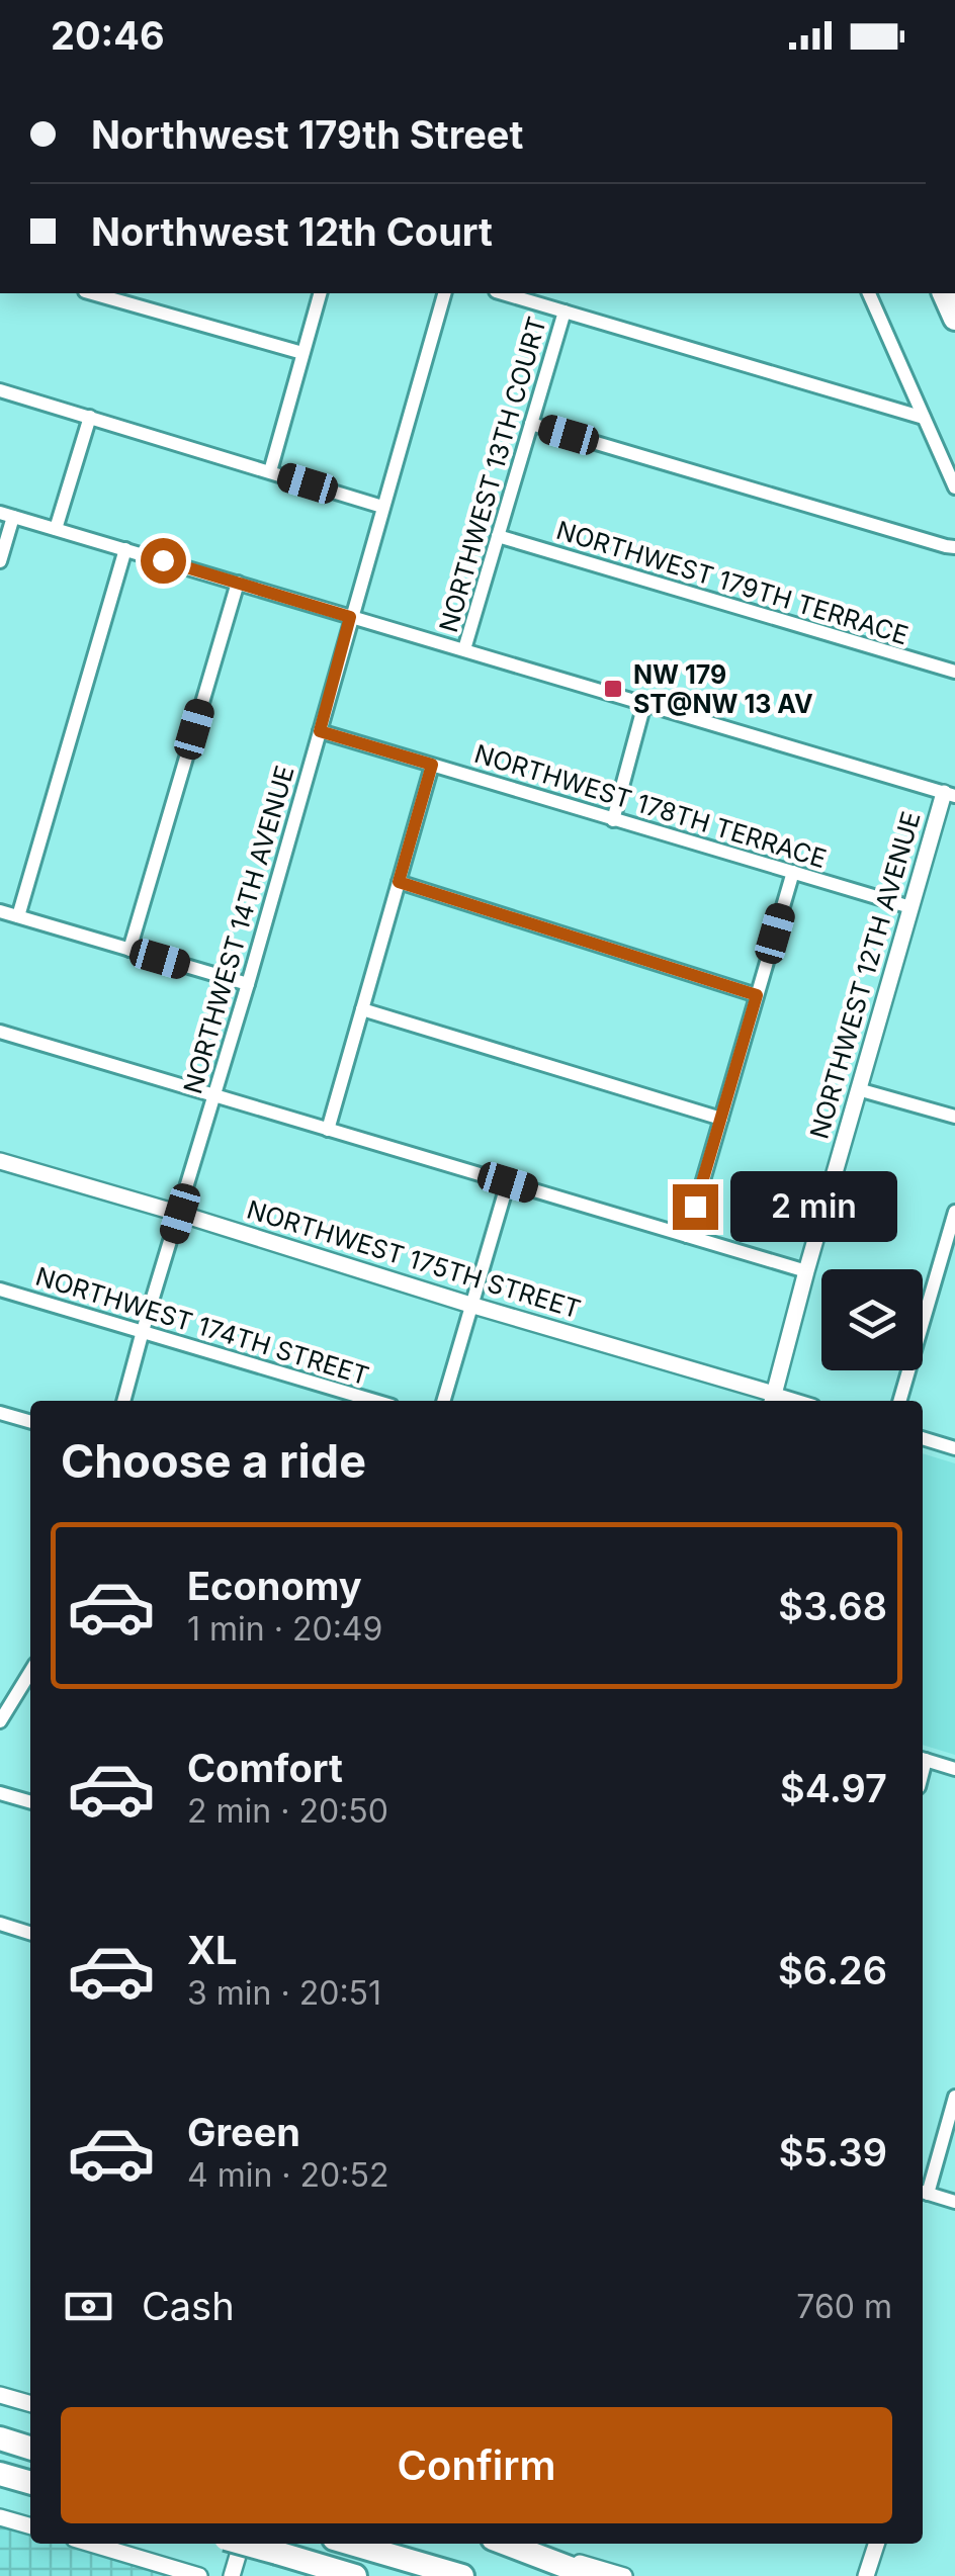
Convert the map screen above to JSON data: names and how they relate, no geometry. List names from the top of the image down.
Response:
{
  "streets": {
    "street": [
      "NORTHWEST 13TH COURT",
      "NORTHWEST 179TH TERRACE",
      "NORTHWEST 178TH TERRACE",
      "NORTHWEST 14TH AVENUE",
      "NORTHWEST 12TH AVENUE",
      "NORTHWEST 175TH STREET",
      "NORTHWEST 174TH STREET"
    ]
  },
  "crossings": [
    ["NORTHWEST 13TH COURT", "NORTHWEST 179TH TERRACE"],
    ["NORTHWEST 178TH TERRACE", "NORTHWEST 14TH AVENUE"],
    ["NORTHWEST 178TH TERRACE", "NORTHWEST 12TH AVENUE"],
    ["NORTHWEST 14TH AVENUE", "NORTHWEST 175TH STREET"],
    ["NORTHWEST 14TH AVENUE", "NORTHWEST 174TH STREET"],
    ["NORTHWEST 12TH AVENUE", "NORTHWEST 175TH STREET"]
  ],
  "places": {
    "transit": ["NW 179 ST@NW 13 AV"]
  },
  "page": {
    "status": "20:46",
    "banner": ["Northwest 179th Street", "Northwest 12th Court"],
    "bubble": "2 min",
    "heading": "Choose a ride",
    "list": [
      {
        "name": "Economy",
        "note": "1 min · 20:49",
        "value": "$3.68"
      },
      {
        "name": "Comfort",
        "note": "2 min · 20:50",
        "value": "$4.97"
      },
      {
        "name": "XL",
        "note": "3 min · 20:51",
        "value": "$6.26"
      },
      {
        "name": "Green",
        "note": "4 min · 20:52",
        "value": "$5.39"
      }
    ],
    "pay": ["Cash", "760 m"],
    "buttons": "Confirm"
  }
}
